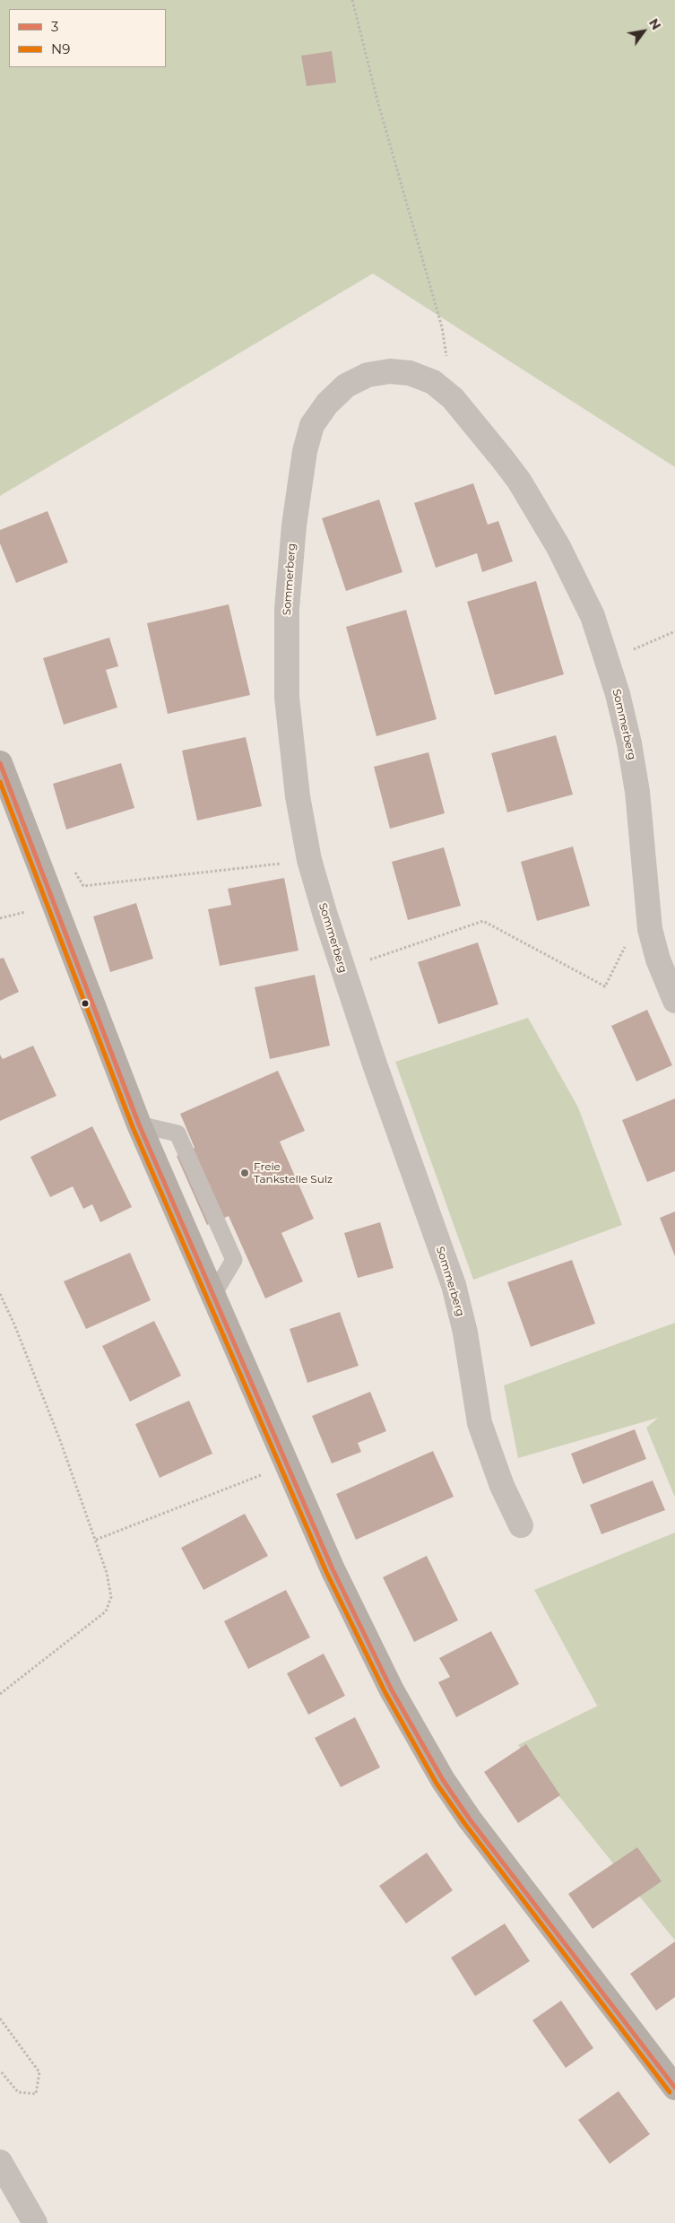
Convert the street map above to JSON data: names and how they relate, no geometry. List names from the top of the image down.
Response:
{
  "streets": {
    "street": ["Sommerberg"]
  },
  "places": ["Freie Tankstelle Sulz"],
  "lines": ["transit line 3", "transit line N9"],
  "legend": ["3", "N9"],
  "north": "top right"
}
